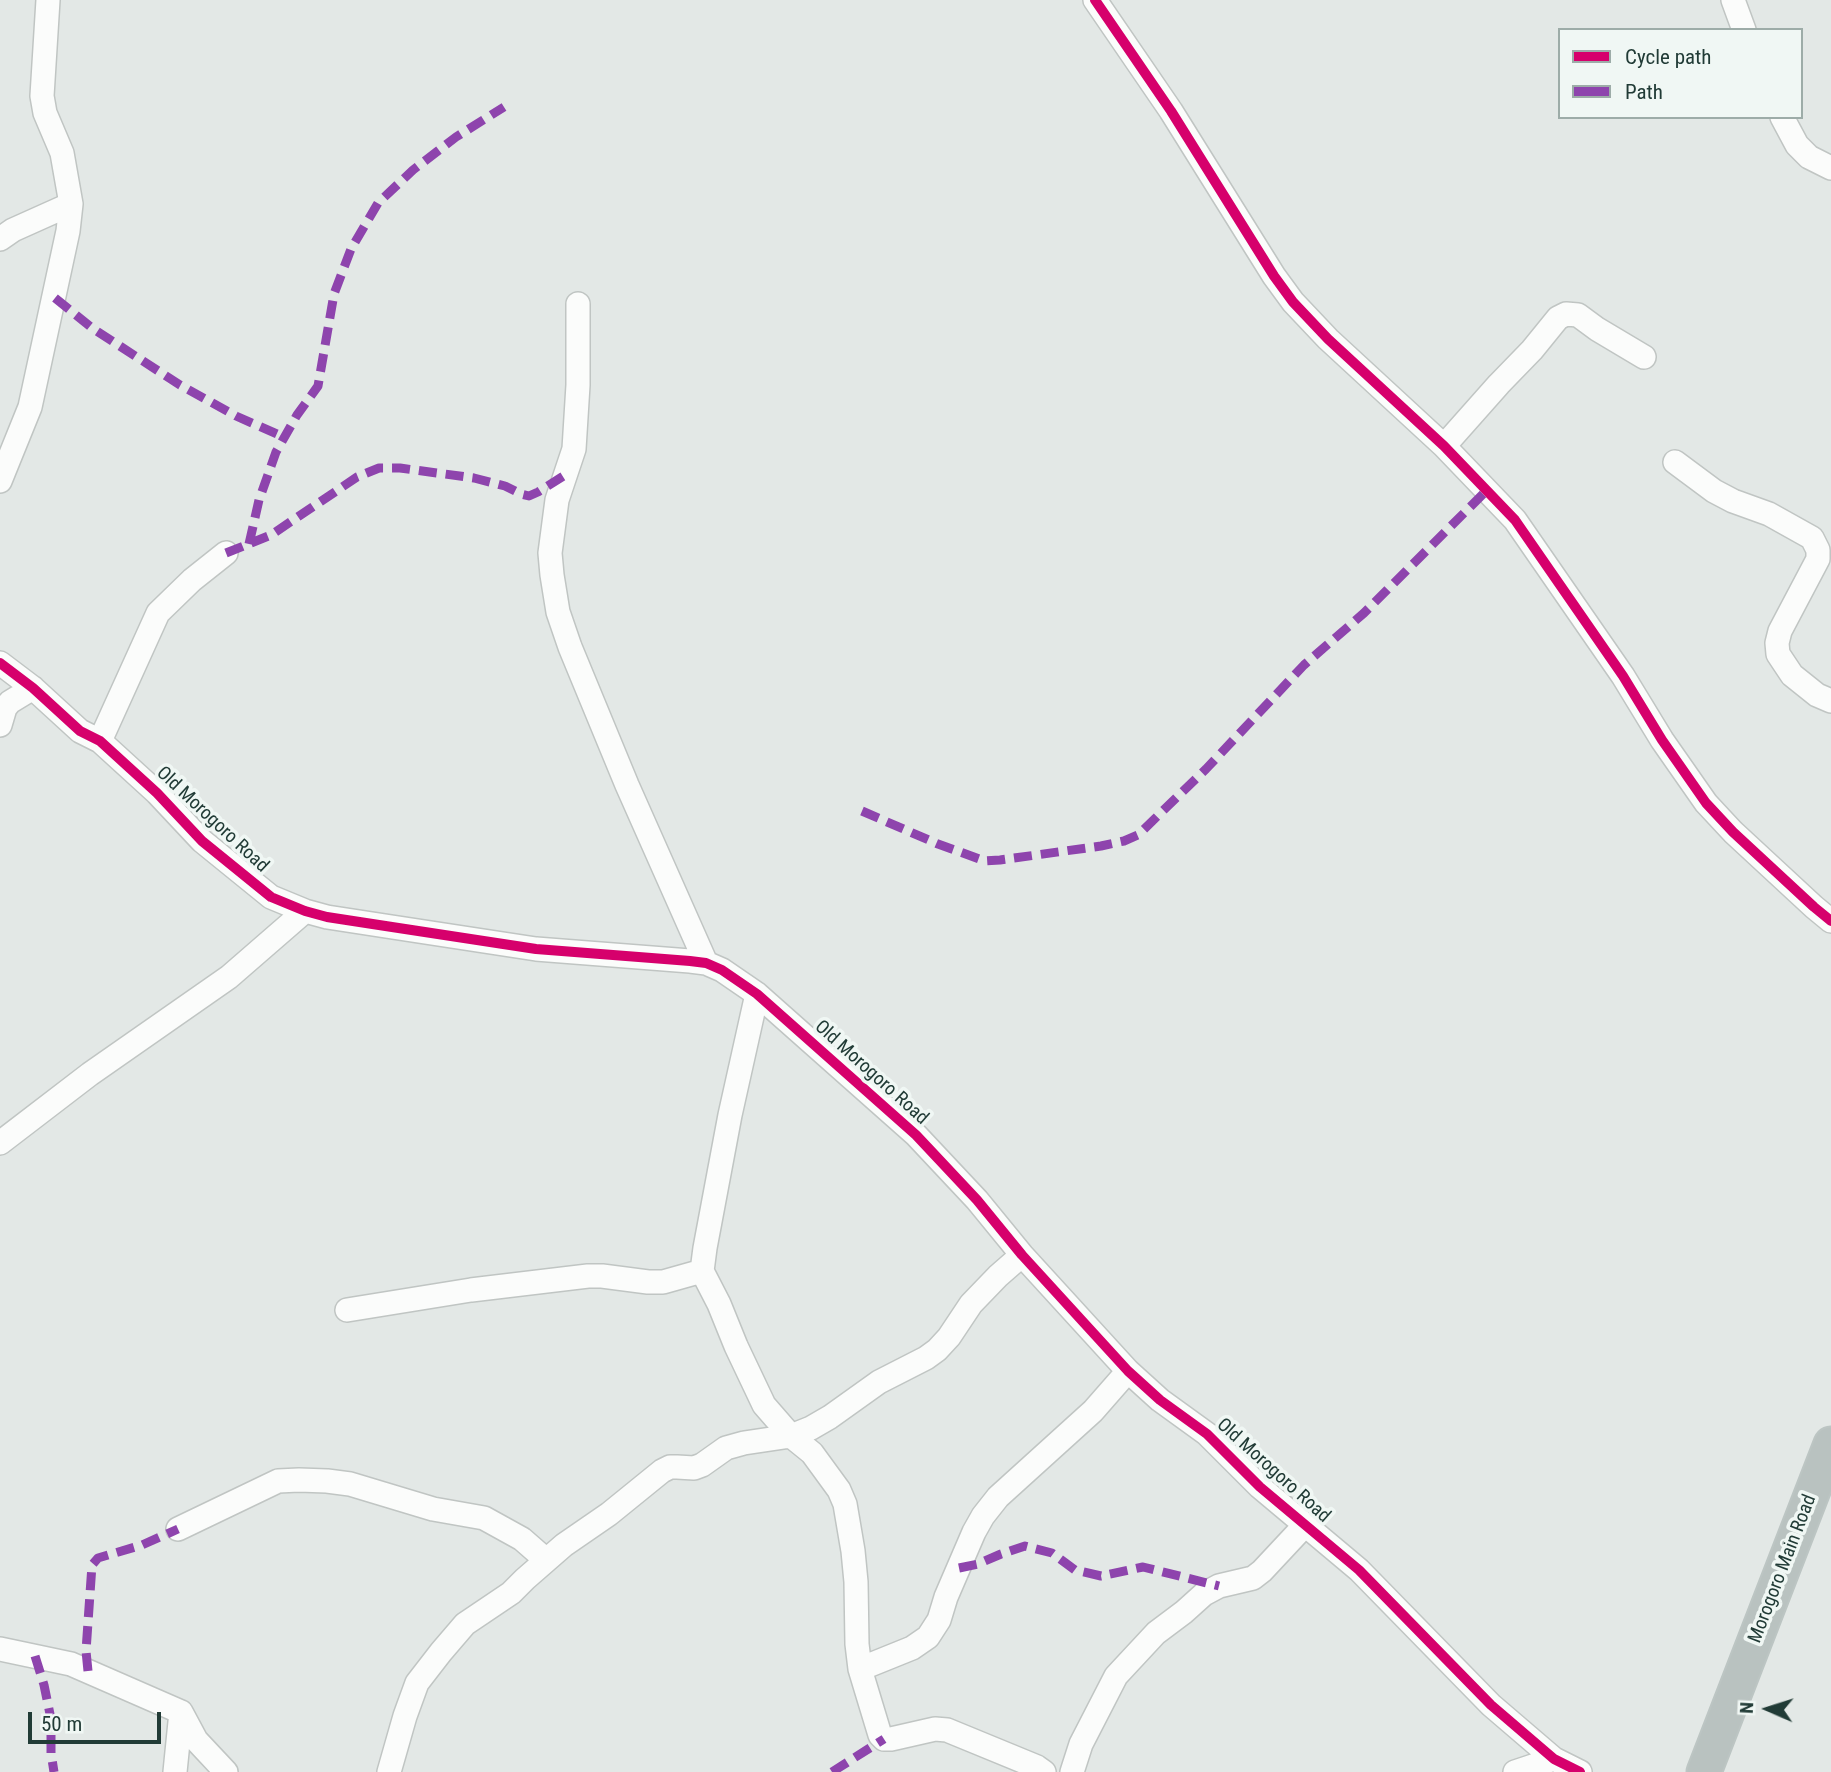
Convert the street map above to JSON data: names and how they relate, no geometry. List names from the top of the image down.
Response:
{
  "streets": {
    "highway": ["Morogoro Main Road"],
    "street": ["Old Morogoro Road"]
  },
  "legend": ["Cycle path", "Path"],
  "scale_bar": "50 m",
  "north": "left"
}
